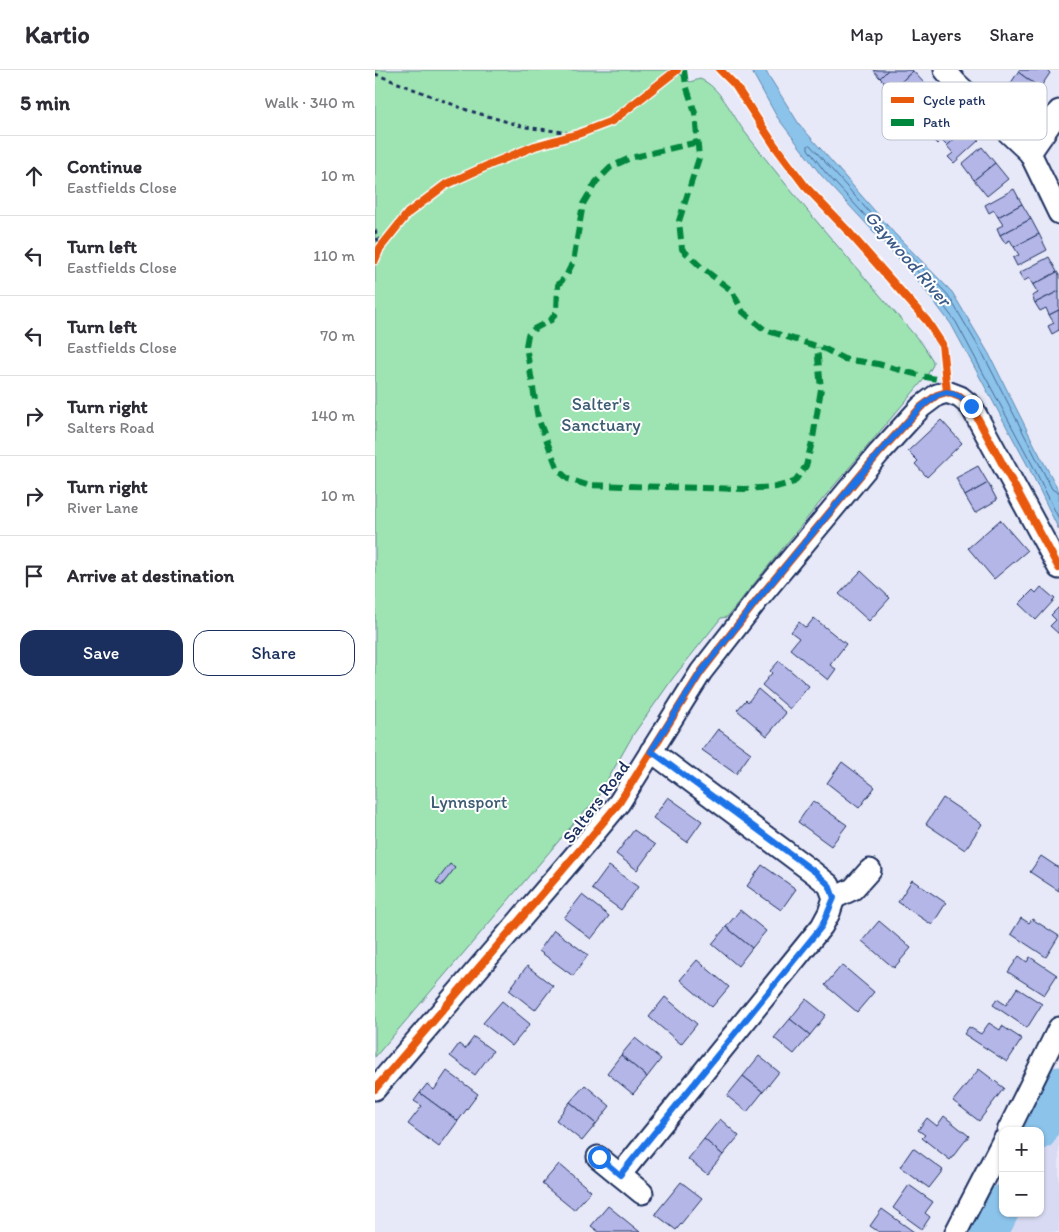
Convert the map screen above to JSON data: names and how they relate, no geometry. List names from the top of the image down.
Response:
{
  "streets": {
    "street": ["Salters Road"]
  },
  "water": ["Gaywood River"],
  "parks": ["Salter's Sanctuary", "Lynnsport"],
  "legend": ["Cycle path", "Path"],
  "page": {
    "header": "Kartio",
    "nav": ["Map", "Layers", "Share"],
    "heading": ["5 min", "Walk · 340 m"],
    "list": [
      ["Continue", "Eastfields Close", "10 m"],
      ["Turn left", "Eastfields Close", "110 m"],
      ["Turn left", "Eastfields Close", "70 m"],
      ["Turn right", "Salters Road", "140 m"],
      ["Turn right", "River Lane", "10 m"],
      "Arrive at destination"
    ],
    "buttons": ["Save", "Share"],
    "map_buttons": ["+", "−"]
  }
}
